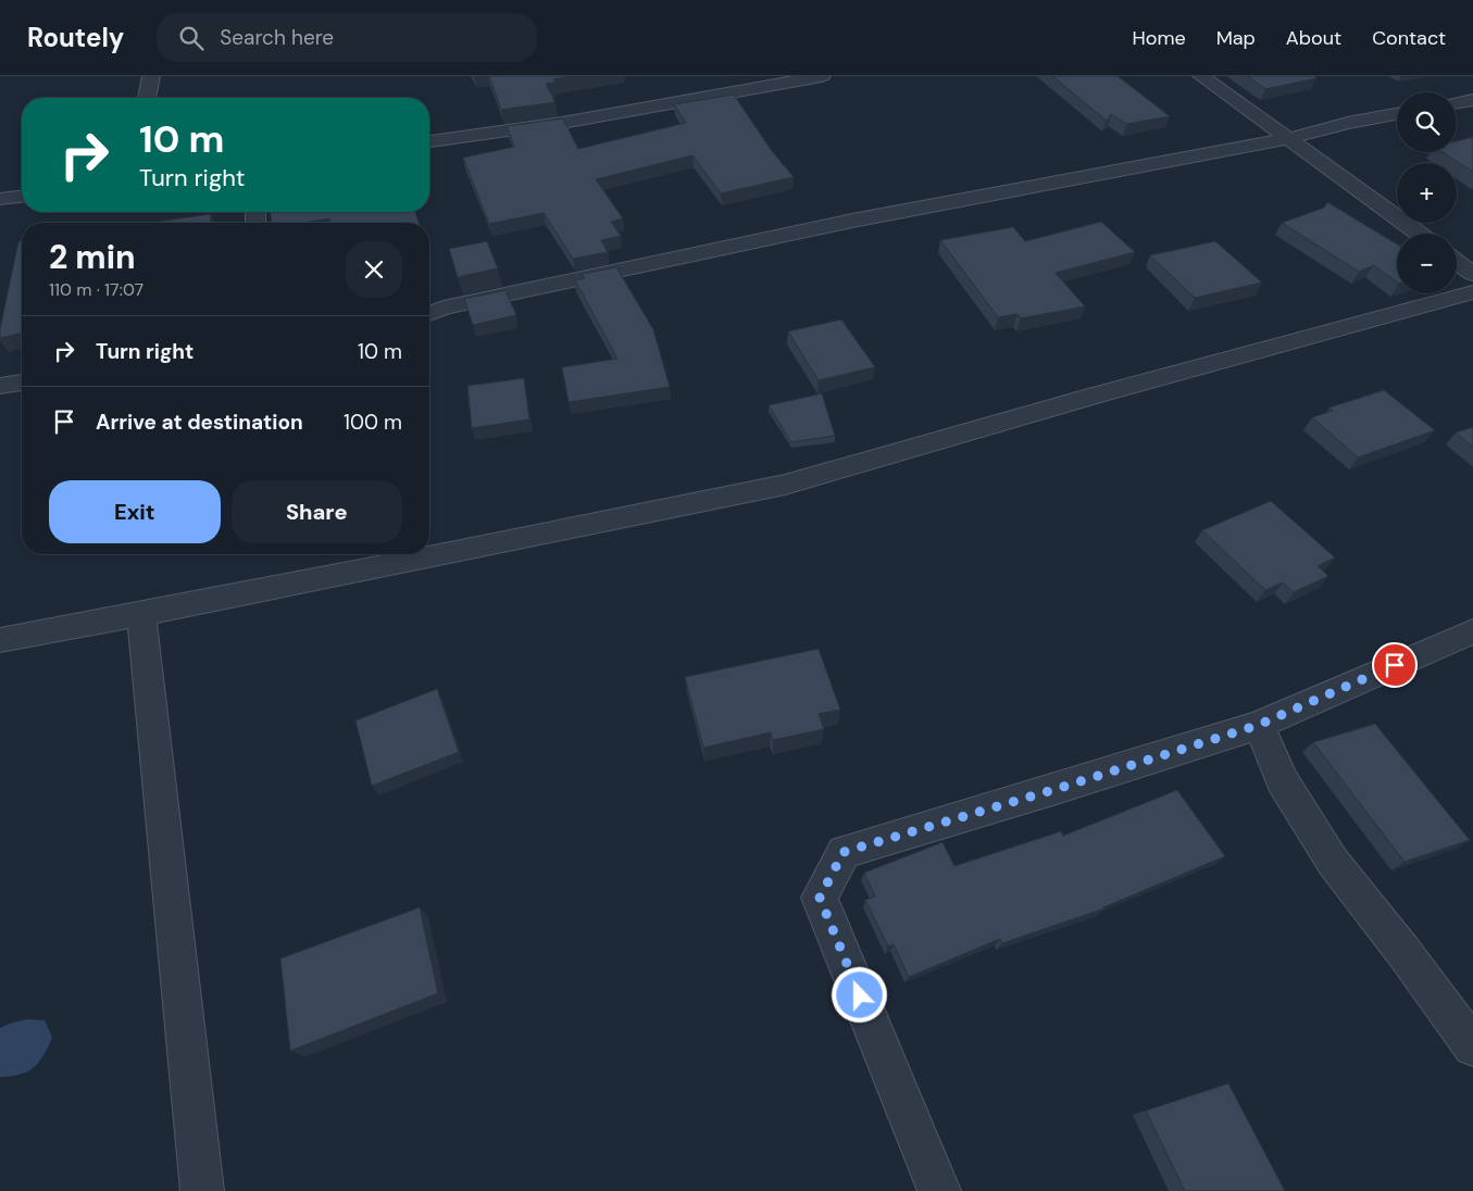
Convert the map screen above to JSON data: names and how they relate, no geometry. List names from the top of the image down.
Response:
{
  "page": {
    "header": "Routely",
    "search": "Search here",
    "nav": [
      "Home",
      "Map",
      "About",
      "Contact"
    ],
    "map_buttons": ["+", "−"],
    "turn": ["10 m", "Turn right"],
    "heading": ["2 min", "110 m · 17:07"],
    "list": [
      {
        "name": "Turn right",
        "value": "10 m"
      },
      {
        "name": "Arrive at destination",
        "value": "100 m"
      }
    ],
    "buttons": ["Exit", "Share"]
  }
}
